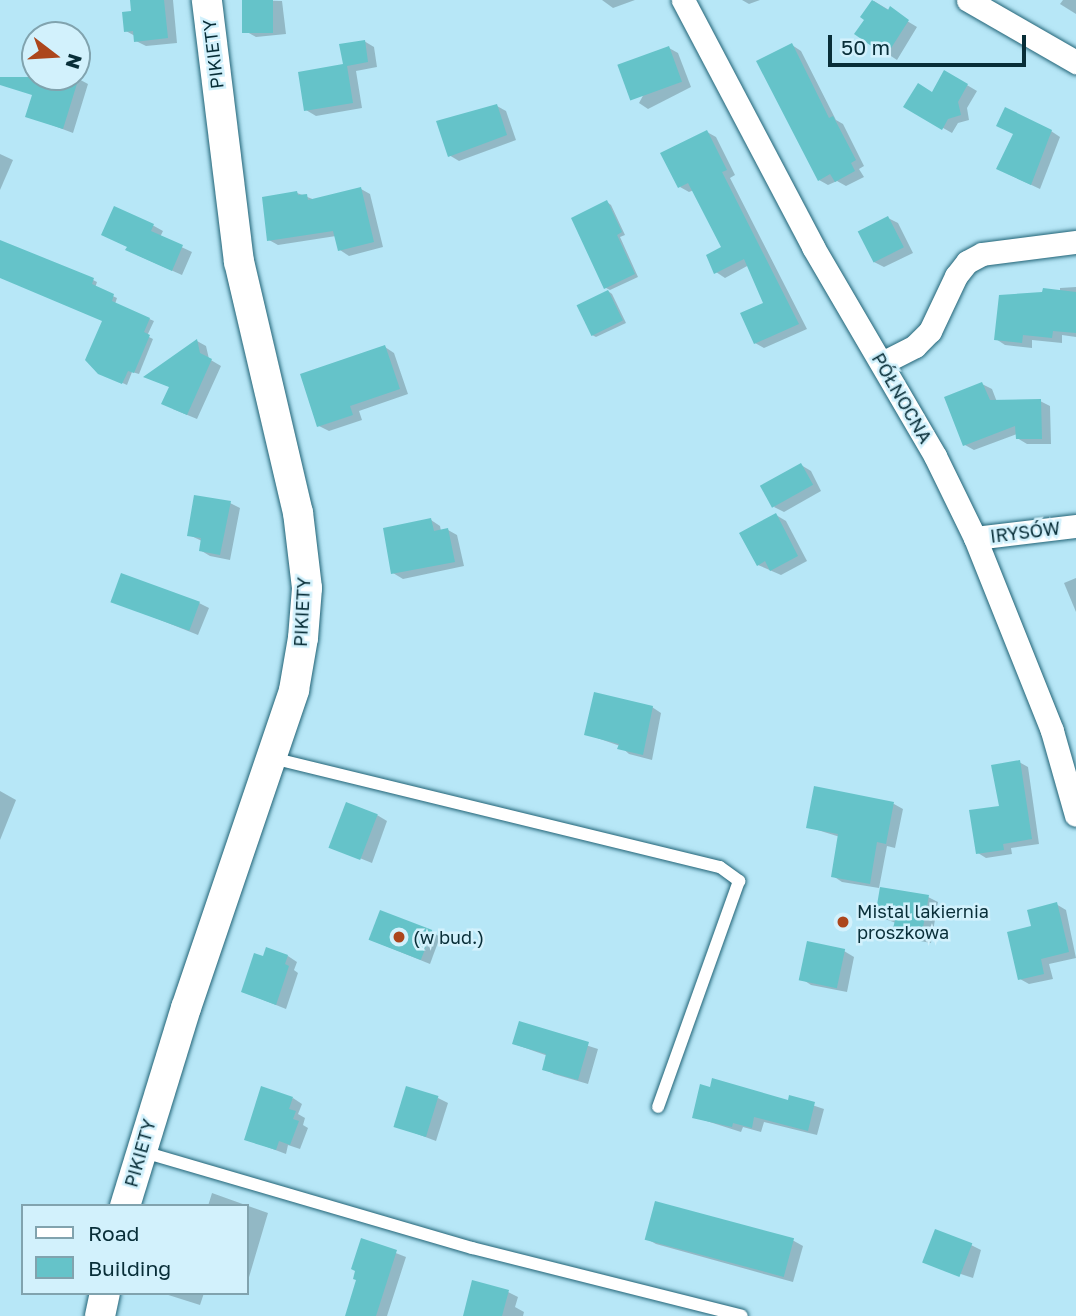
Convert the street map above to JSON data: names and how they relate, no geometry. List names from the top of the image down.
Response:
{
  "streets": {
    "street": ["PIKIETY", "PÓŁNOCNA", "IRYSÓW"]
  },
  "crossings": [
    ["PÓŁNOCNA", "IRYSÓW"]
  ],
  "places": ["Mistal lakiernia proszkowa", "(w bud.)"],
  "legend": ["Road", "Building"],
  "scale_bar": "50 m",
  "north": "right"
}
